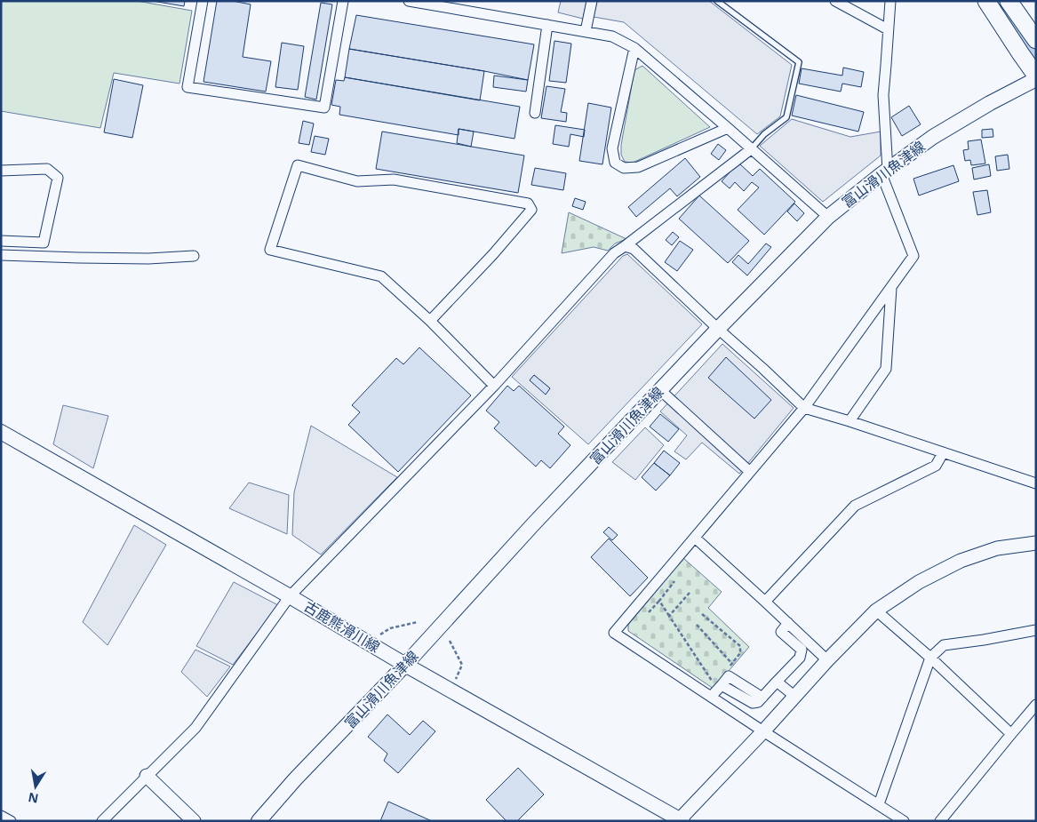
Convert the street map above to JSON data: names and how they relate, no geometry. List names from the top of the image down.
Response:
{
  "streets": {
    "main road": ["富山滑川魚津線", "古鹿熊滑川線"]
  },
  "crossings": [
    ["富山滑川魚津線", "古鹿熊滑川線"]
  ],
  "north": "bottom"
}
